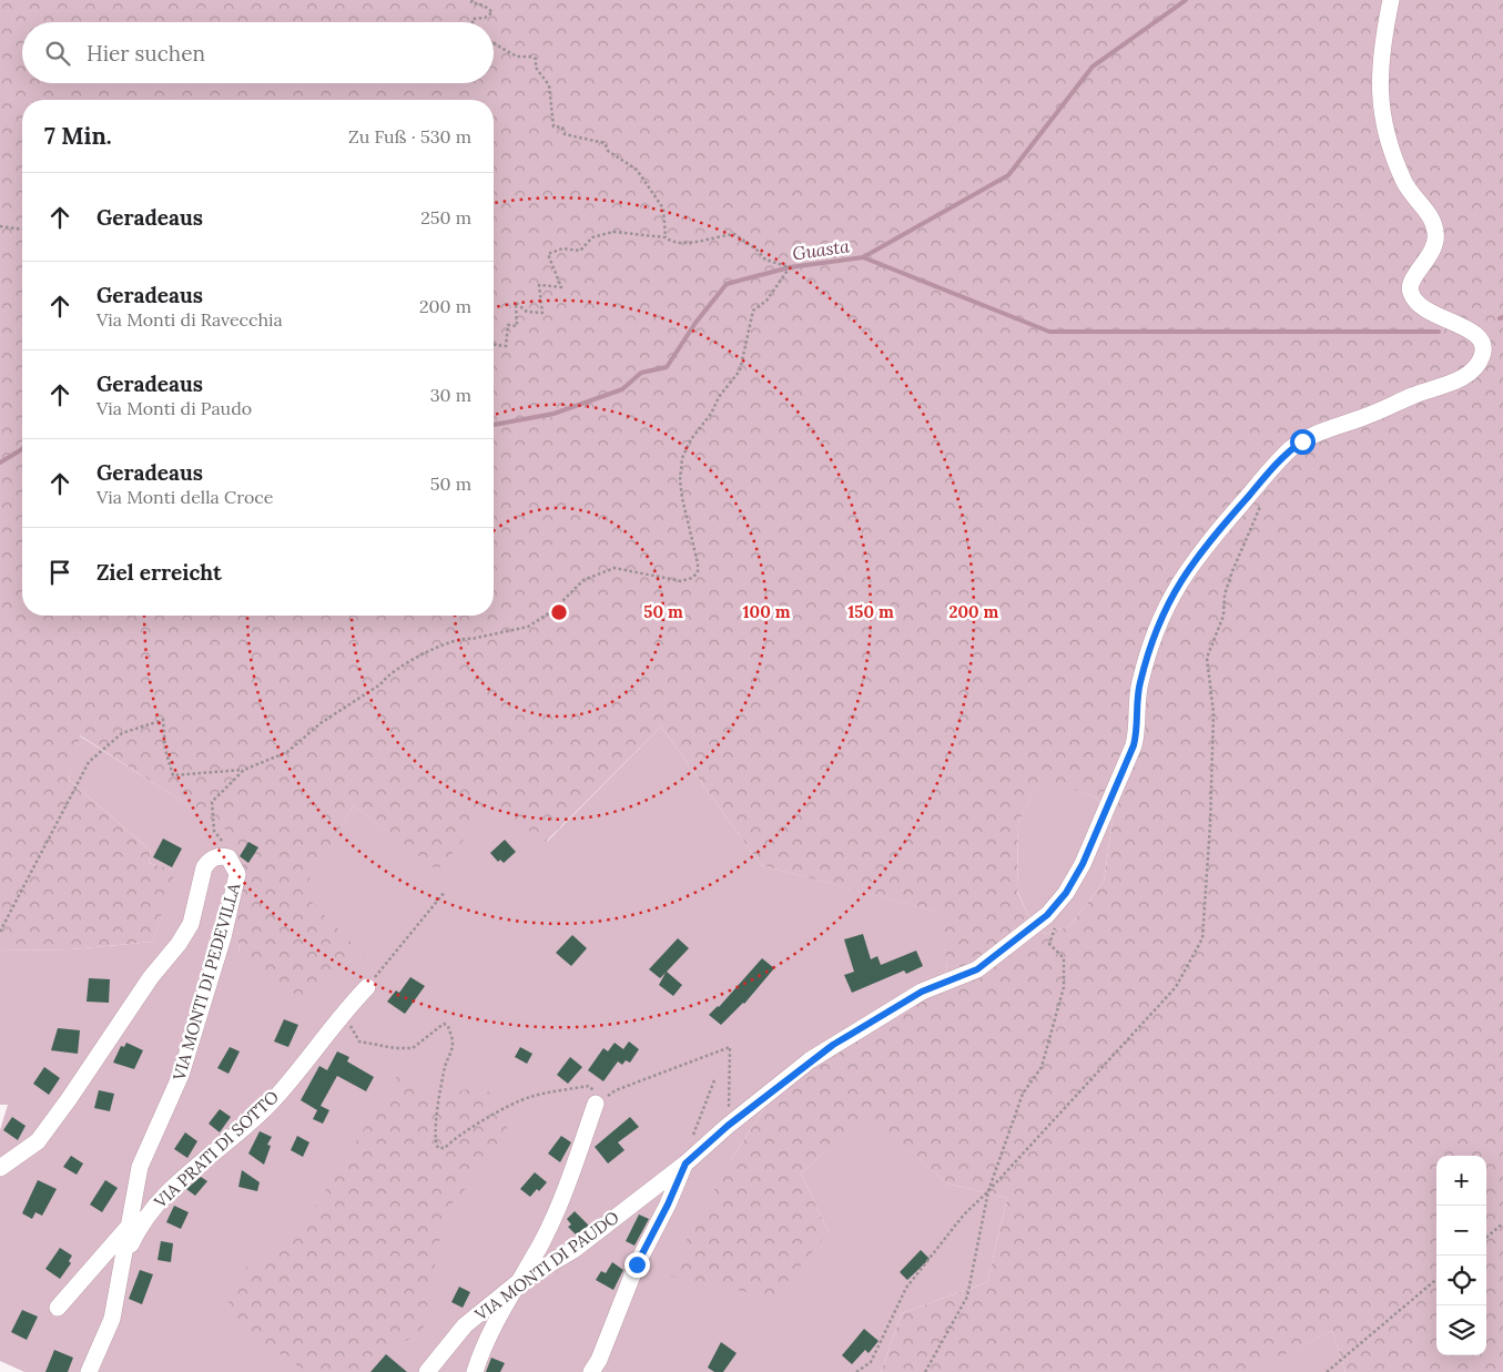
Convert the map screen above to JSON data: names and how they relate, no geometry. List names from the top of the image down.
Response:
{
  "streets": {
    "street": ["VIA MONTI DI PEDEVILLA", "VIA PRATI DI SOTTO", "VIA MONTI DI PAUDO"]
  },
  "crossings": [
    ["VIA MONTI DI PEDEVILLA", "VIA PRATI DI SOTTO"]
  ],
  "water": ["Guasta"],
  "page": {
    "search": "Hier suchen",
    "heading": ["7 Min.", "Zu Fuß · 530 m"],
    "list": [
      ["Geradeaus", "250 m"],
      ["Geradeaus", "Via Monti di Ravecchia", "200 m"],
      ["Geradeaus", "Via Monti di Paudo", "30 m"],
      ["Geradeaus", "Via Monti della Croce", "50 m"],
      "Ziel erreicht"
    ],
    "map_buttons": ["+", "−"]
  },
  "rings": [
    "50 m",
    "100 m",
    "150 m",
    "200 m"
  ]
}
